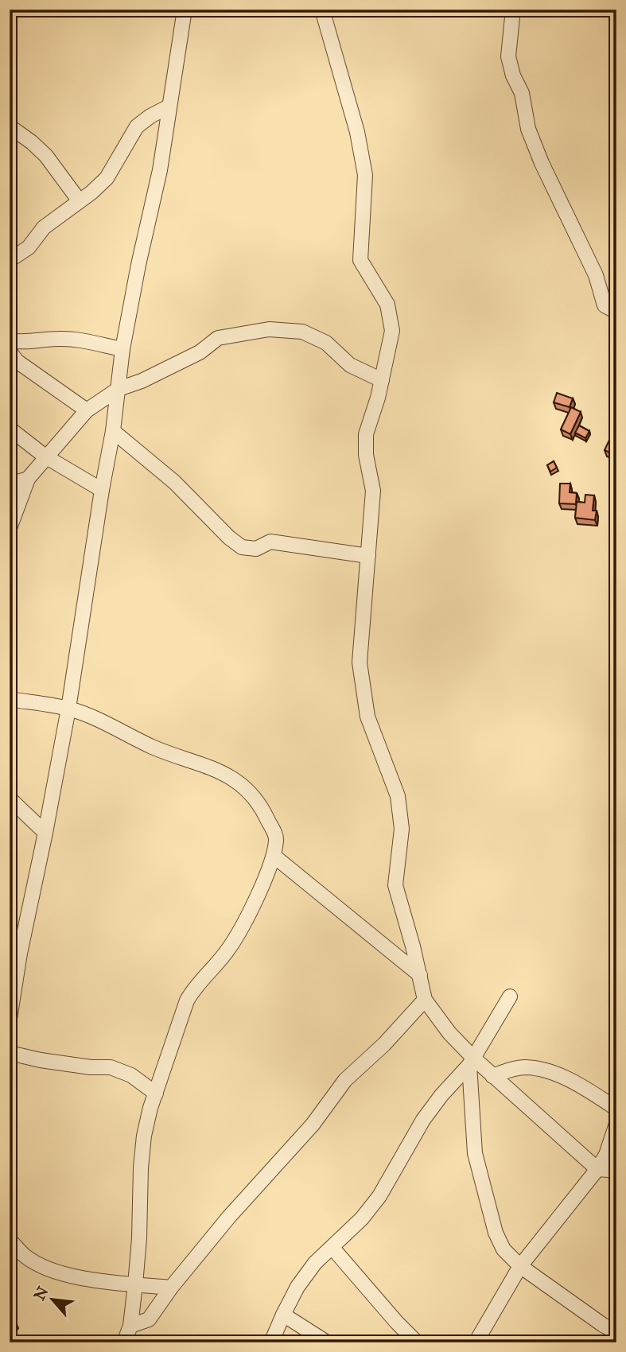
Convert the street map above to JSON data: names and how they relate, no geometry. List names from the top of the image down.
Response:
{
  "north": "top left"
}
